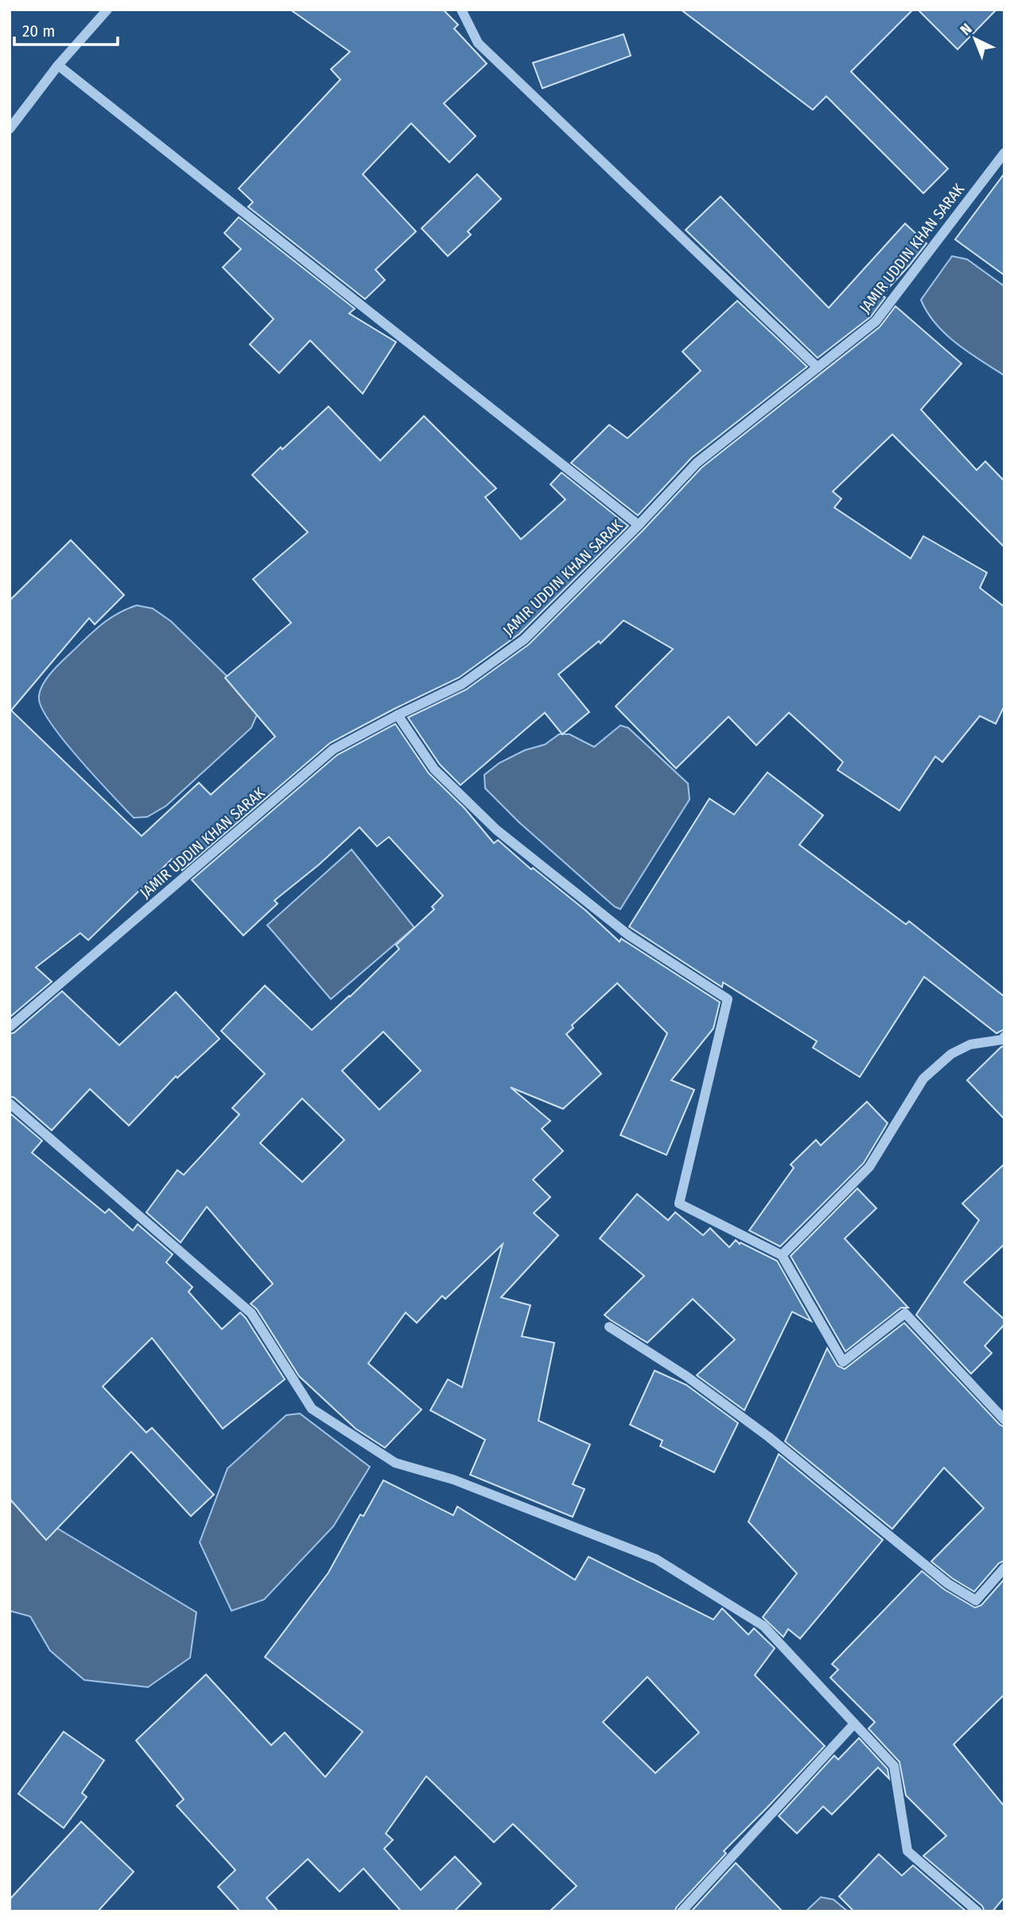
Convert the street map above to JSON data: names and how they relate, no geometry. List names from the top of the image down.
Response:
{
  "streets": {
    "street": ["JAMIR UDDIN KHAN SARAK"]
  },
  "scale_bar": "20 m",
  "north": "top left"
}
